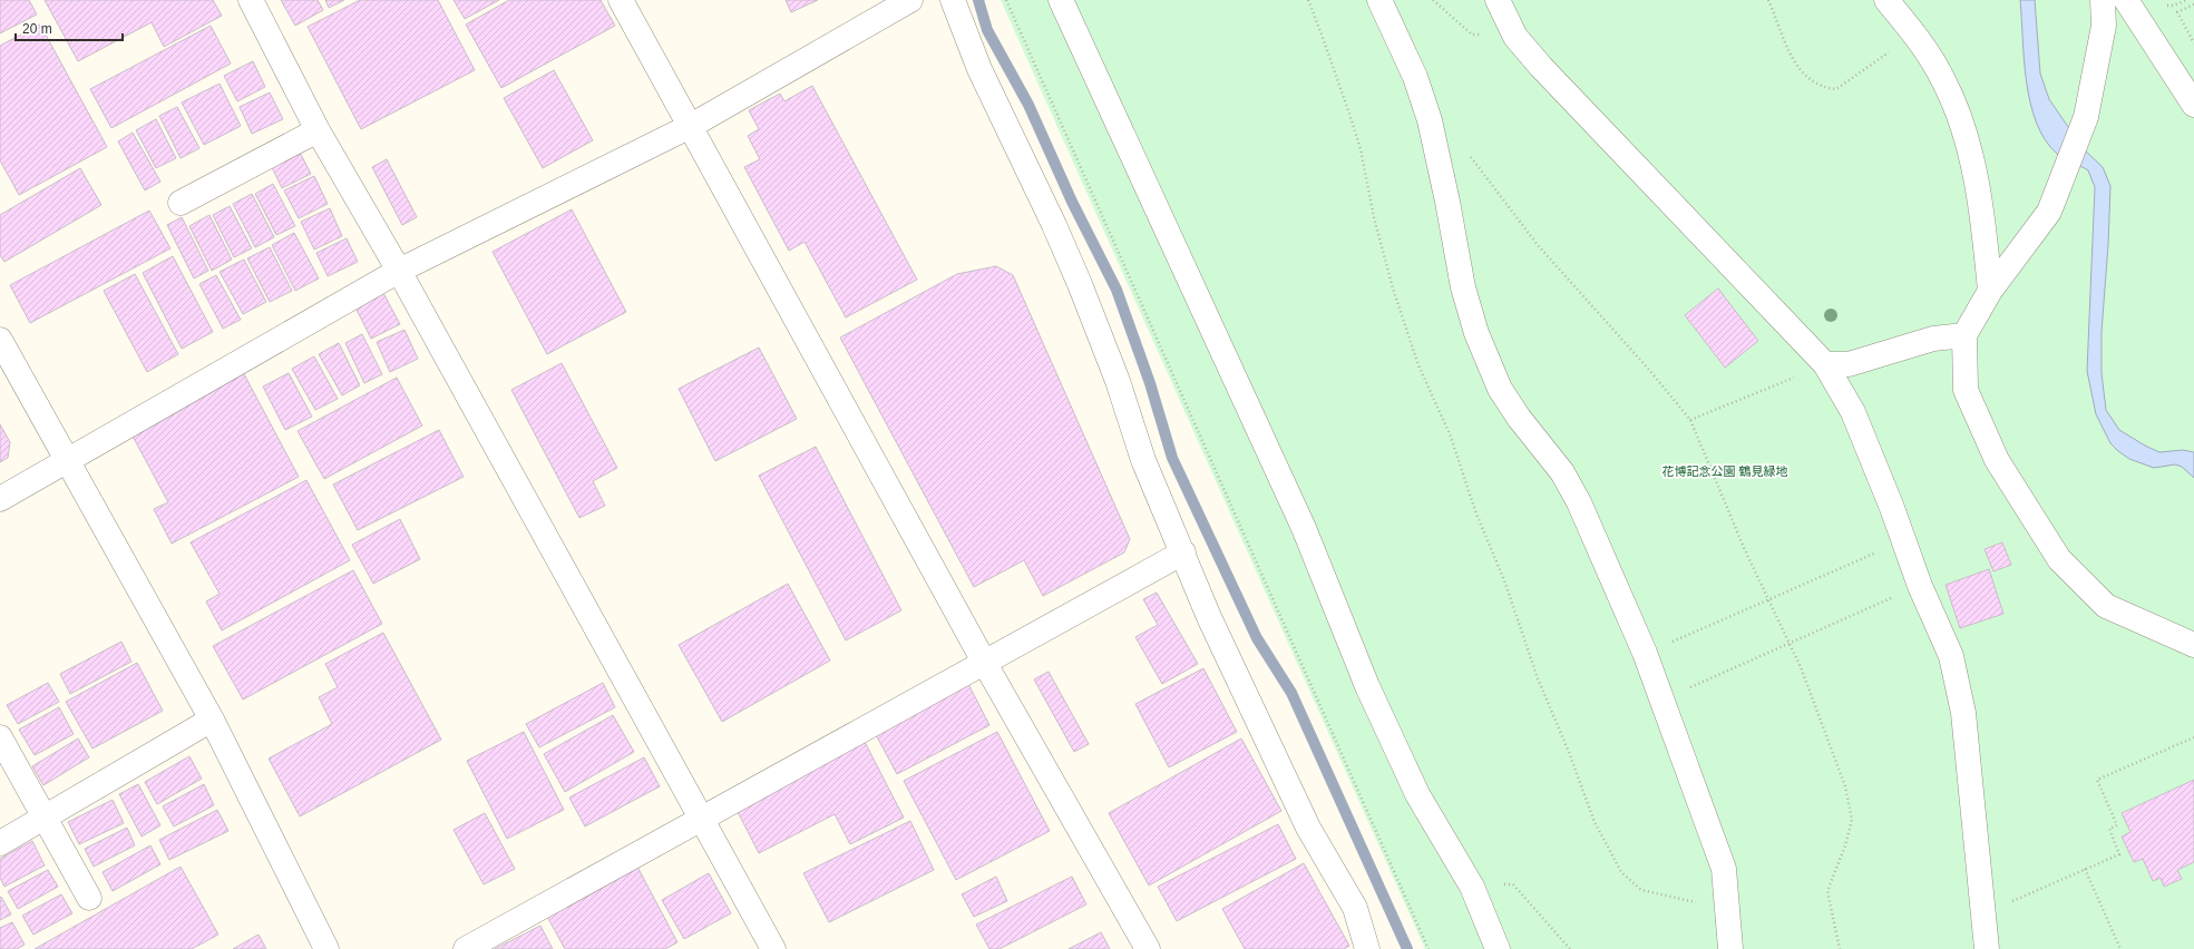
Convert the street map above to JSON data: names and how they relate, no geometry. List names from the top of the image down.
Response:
{
  "parks": ["花博記念公園 鶴見緑地"],
  "scale_bar": "20 m"
}
